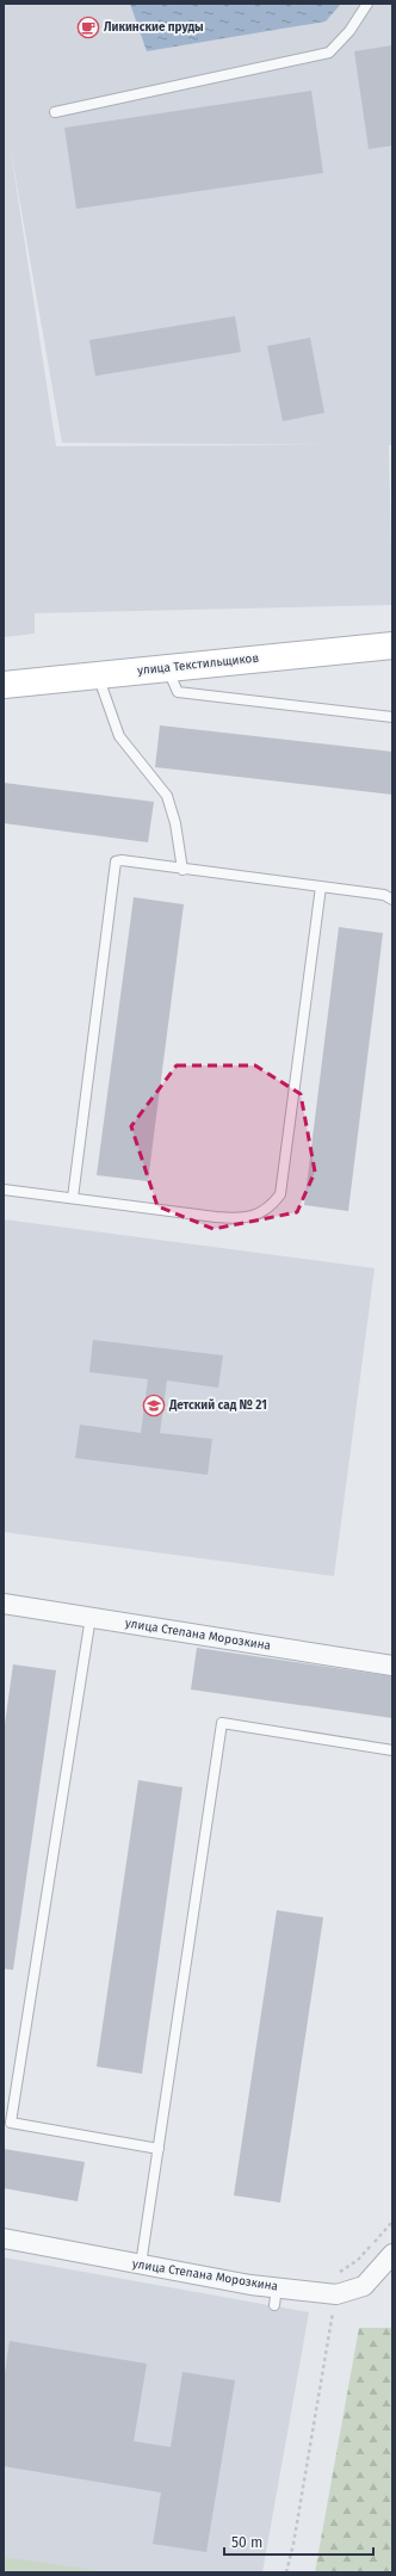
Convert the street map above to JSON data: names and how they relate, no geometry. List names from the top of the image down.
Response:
{
  "streets": {
    "street": ["улица Текстильщиков", "улица Степана Морозкина"]
  },
  "places": {
    "cafe": ["Ликинские пруды"],
    "school or university": ["Детский сад № 21"]
  },
  "scale_bar": "50 m"
}
